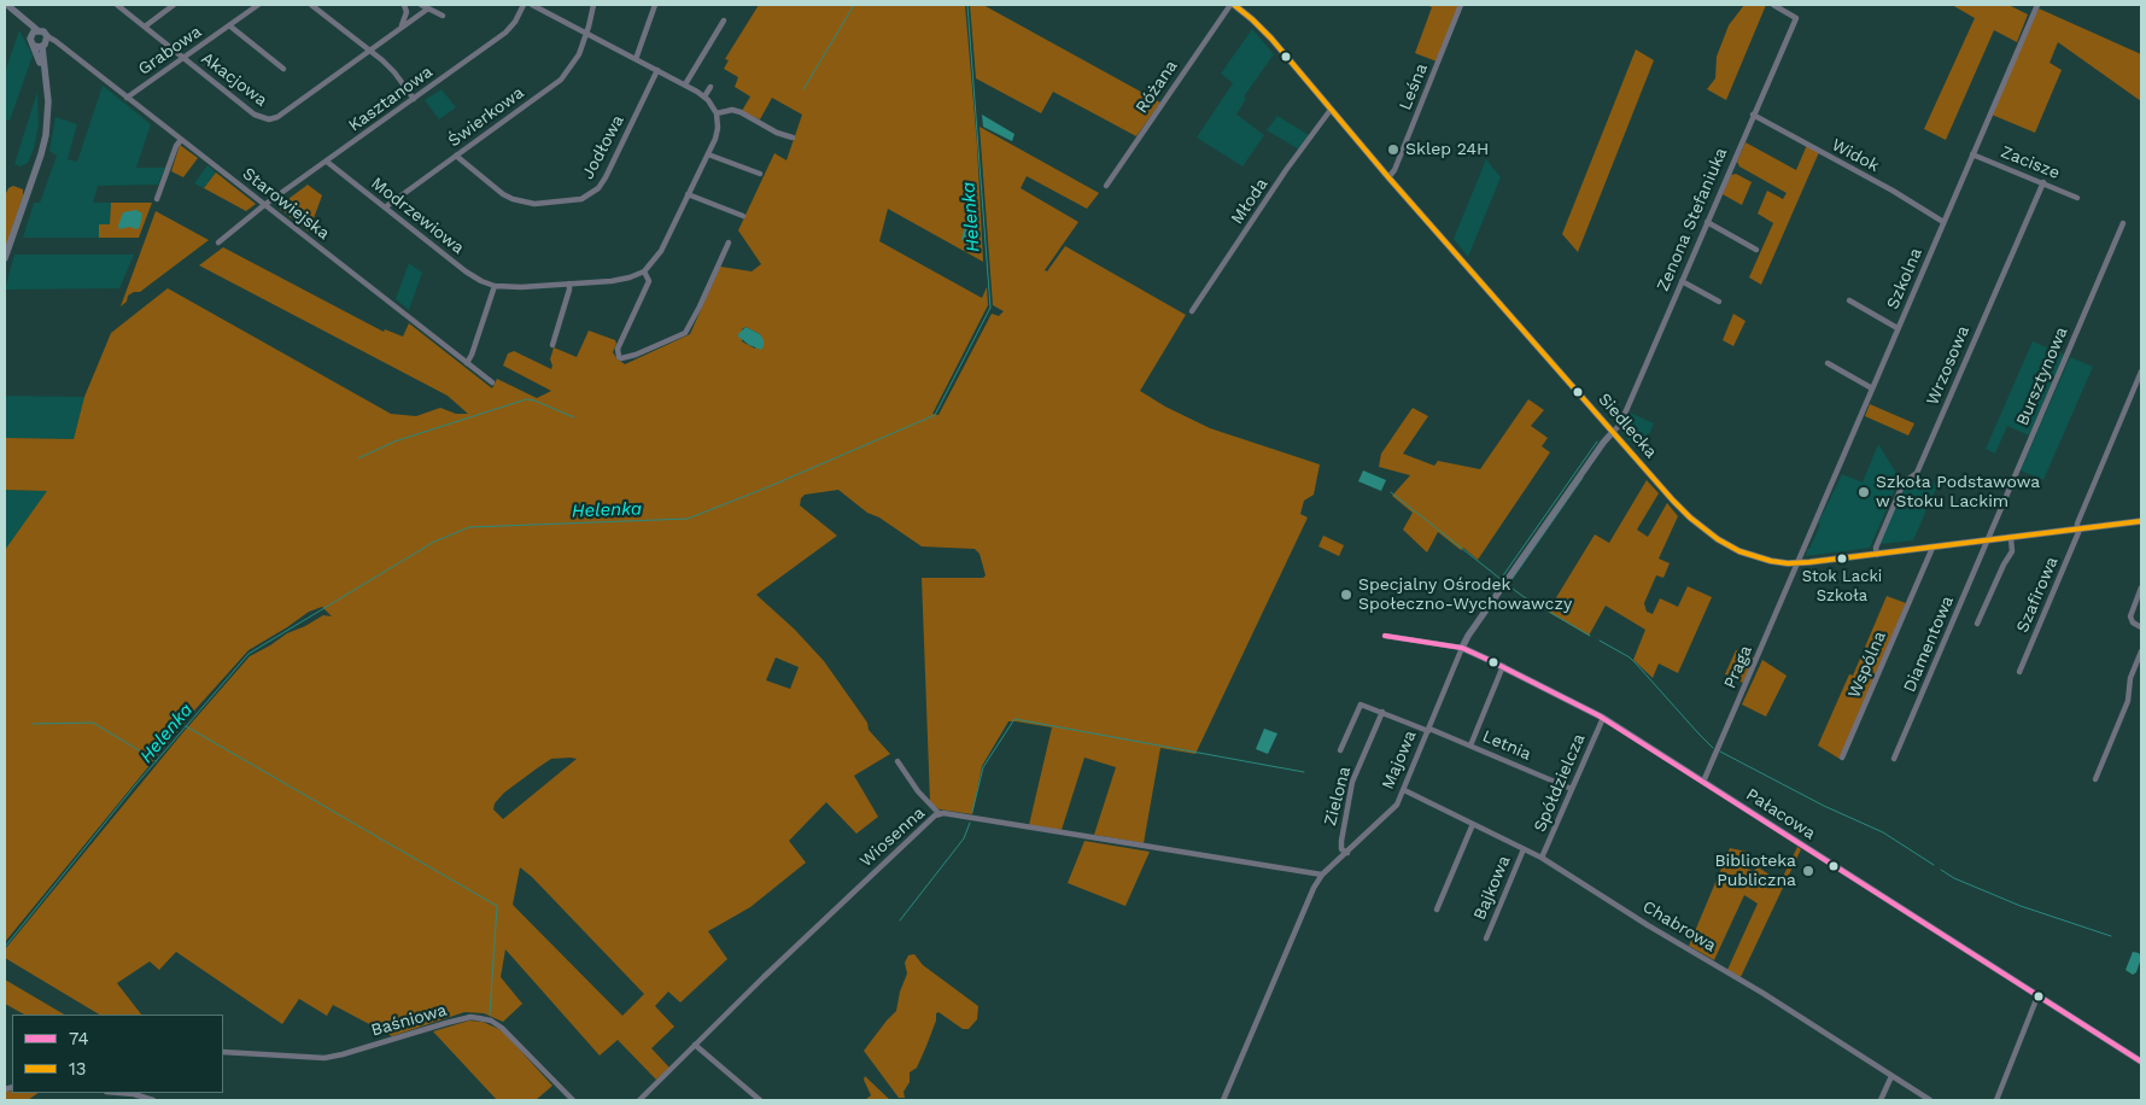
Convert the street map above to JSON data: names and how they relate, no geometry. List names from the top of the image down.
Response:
{
  "streets": {
    "street": [
      "Grabowa",
      "Akacjowa",
      "Różana",
      "Leśna",
      "Kasztanowa",
      "Świerkowa",
      "Jodłowa",
      "Widok",
      "Zacisze",
      "Młoda",
      "Starowiejska",
      "Modrzewiowa",
      "Zenona Stefaniuka",
      "Szkolna",
      "Wrzosowa",
      "Bursztynowa",
      "Siedlecka",
      "Szafirowa",
      "Diamentowa",
      "Wspólna",
      "Praga",
      "Letnia",
      "Majowa",
      "Spółdzielcza",
      "Zielona",
      "Pałacowa",
      "Wiosenna",
      "Bajkowa",
      "Chabrowa",
      "Baśniowa"
    ]
  },
  "crossings": [
    ["Grabowa", "Akacjowa"],
    ["Grabowa", "Starowiejska"],
    ["Różana", "Siedlecka"],
    ["Leśna", "Siedlecka"],
    ["Kasztanowa", "Starowiejska"],
    ["Kasztanowa", "Modrzewiowa"],
    ["Świerkowa", "Jodłowa"],
    ["Świerkowa", "Modrzewiowa"],
    ["Widok", "Zenona Stefaniuka"],
    ["Widok", "Szkolna"],
    ["Zacisze", "Szkolna"],
    ["Zacisze", "Wrzosowa"],
    ["Młoda", "Siedlecka"],
    ["Zenona Stefaniuka", "Siedlecka"],
    ["Zenona Stefaniuka", "Majowa"],
    ["Szkolna", "Siedlecka"],
    ["Szkolna", "Praga"],
    ["Wrzosowa", "Siedlecka"],
    ["Bursztynowa", "Siedlecka"],
    ["Bursztynowa", "Diamentowa"],
    ["Siedlecka", "Szafirowa"],
    ["Siedlecka", "Diamentowa"],
    ["Siedlecka", "Wspólna"],
    ["Siedlecka", "Praga"],
    ["Siedlecka", "Majowa"],
    ["Praga", "Pałacowa"],
    ["Letnia", "Majowa"],
    ["Letnia", "Spółdzielcza"],
    ["Letnia", "Zielona"],
    ["Majowa", "Zielona"],
    ["Majowa", "Pałacowa"],
    ["Majowa", "Wiosenna"],
    ["Majowa", "Chabrowa"],
    ["Spółdzielcza", "Pałacowa"],
    ["Spółdzielcza", "Chabrowa"],
    ["Bajkowa", "Chabrowa"]
  ],
  "water": ["Helenka"],
  "places": [
    "Sklep 24H",
    "Szkoła Podstawowa w Stoku Lackim",
    "Stok Lacki Szkoła",
    "Specjalny Ośrodek Społeczno-Wychowawczy",
    "Biblioteka Publiczna"
  ],
  "lines": ["transit line 13", "transit line 74"],
  "legend": ["74", "13"]
}
